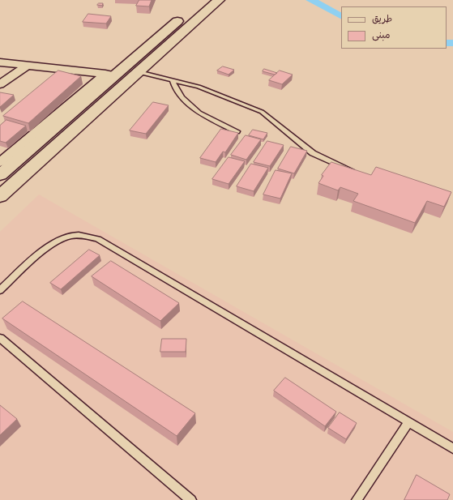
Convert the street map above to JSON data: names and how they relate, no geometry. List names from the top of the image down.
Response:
{
  "legend": ["طريق", "مبنى"]
}
